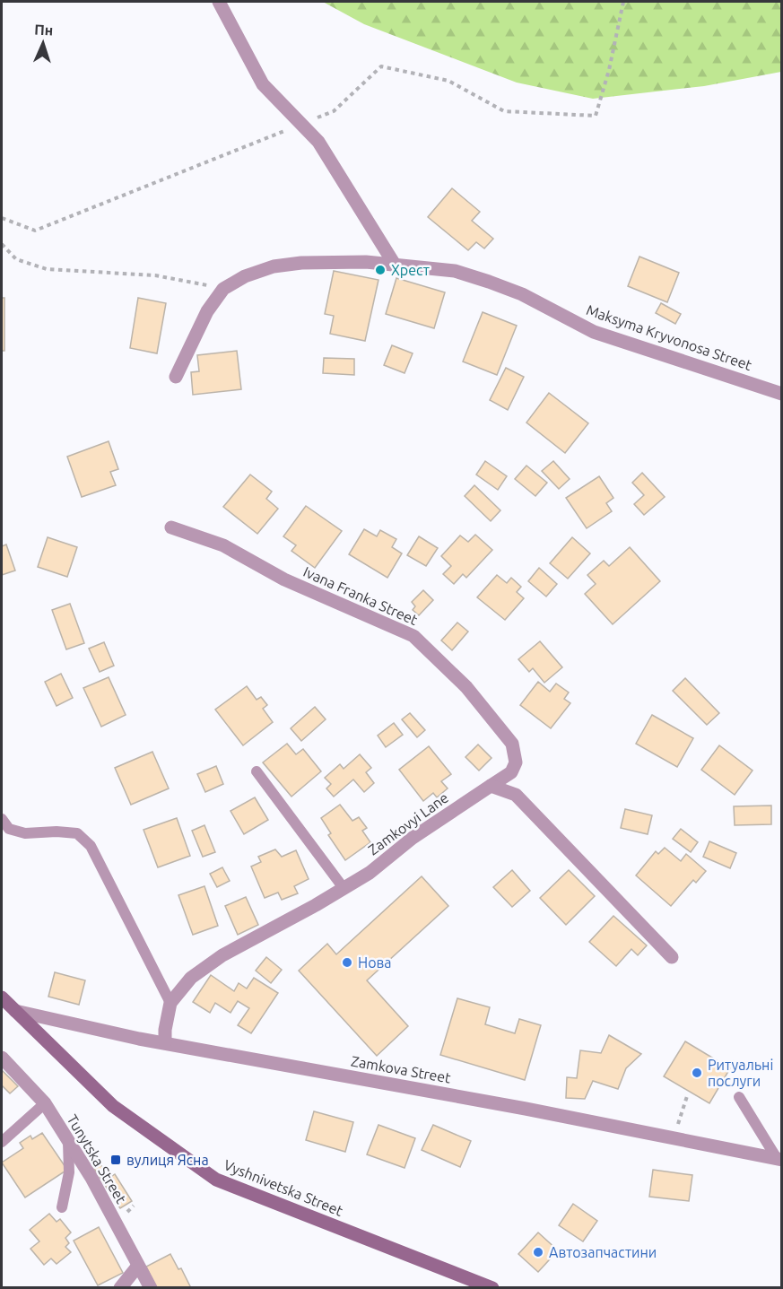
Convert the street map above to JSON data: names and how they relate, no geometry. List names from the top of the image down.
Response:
{
  "streets": {
    "main road": ["Vyshnivetska Street"],
    "street": [
      "Maksyma Kryvonosa Street",
      "Ivana Franka Street",
      "Zamkovyi Lane",
      "Zamkova Street",
      "Tunytska Street"
    ]
  },
  "crossings": [
    ["Ivana Franka Street", "Zamkovyi Lane"],
    ["Zamkovyi Lane", "Zamkova Street"],
    ["Zamkova Street", "Vyshnivetska Street"]
  ],
  "places": {
    "other": [
      "Хрест",
      "Нова",
      "Ритуальні послуги",
      "Автозапчастини"
    ],
    "transit": ["вулиця Ясна"]
  },
  "north": "top"
}
